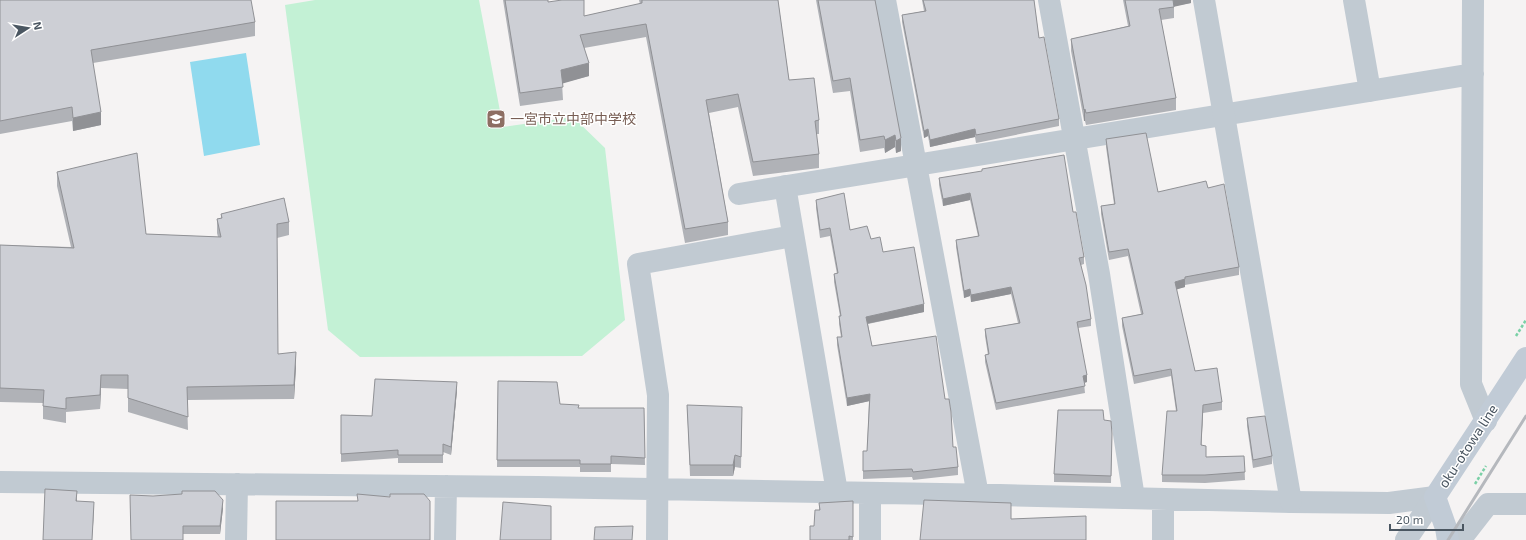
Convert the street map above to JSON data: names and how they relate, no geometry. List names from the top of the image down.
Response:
{
  "streets": {
    "main road": ["oku-otowa line"]
  },
  "places": {
    "school or university": ["一宮市立中部中学校"]
  },
  "scale_bar": "20 m",
  "north": "right"
}
